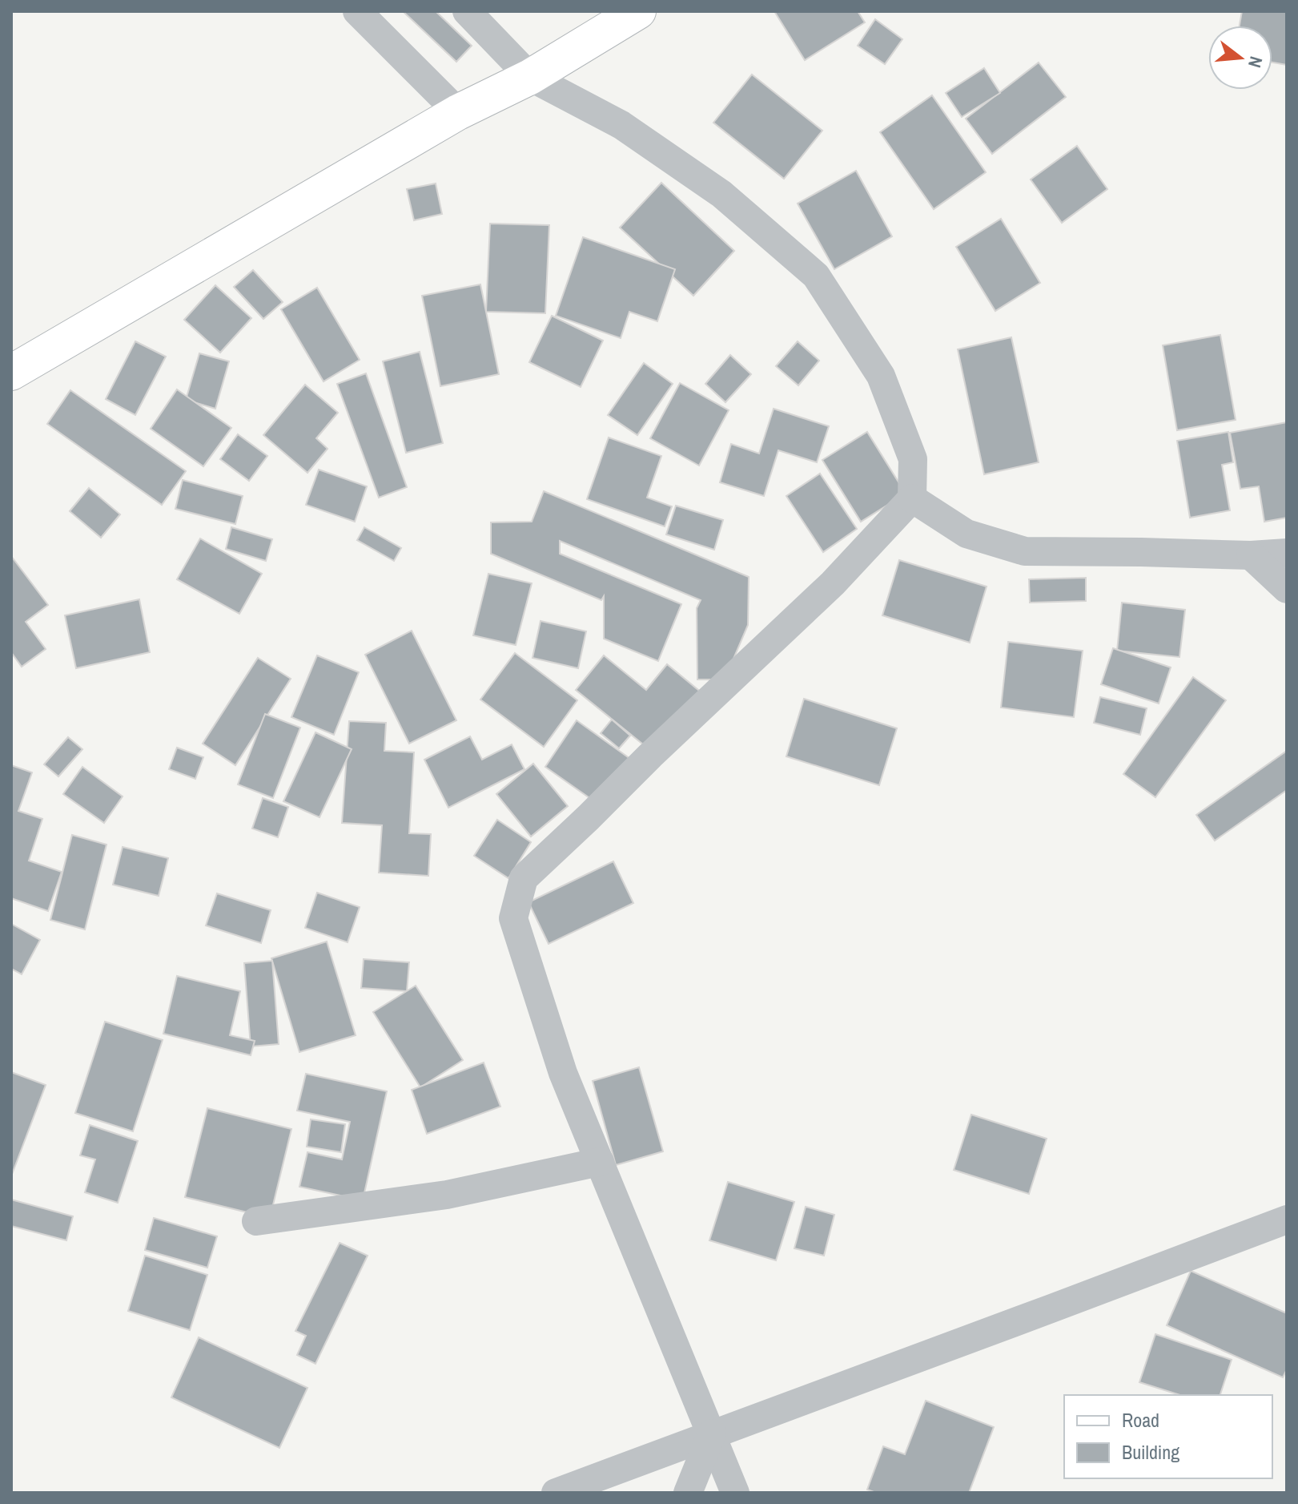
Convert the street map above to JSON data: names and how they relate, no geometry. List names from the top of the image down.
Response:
{
  "legend": ["Road", "Building"],
  "north": "right"
}
